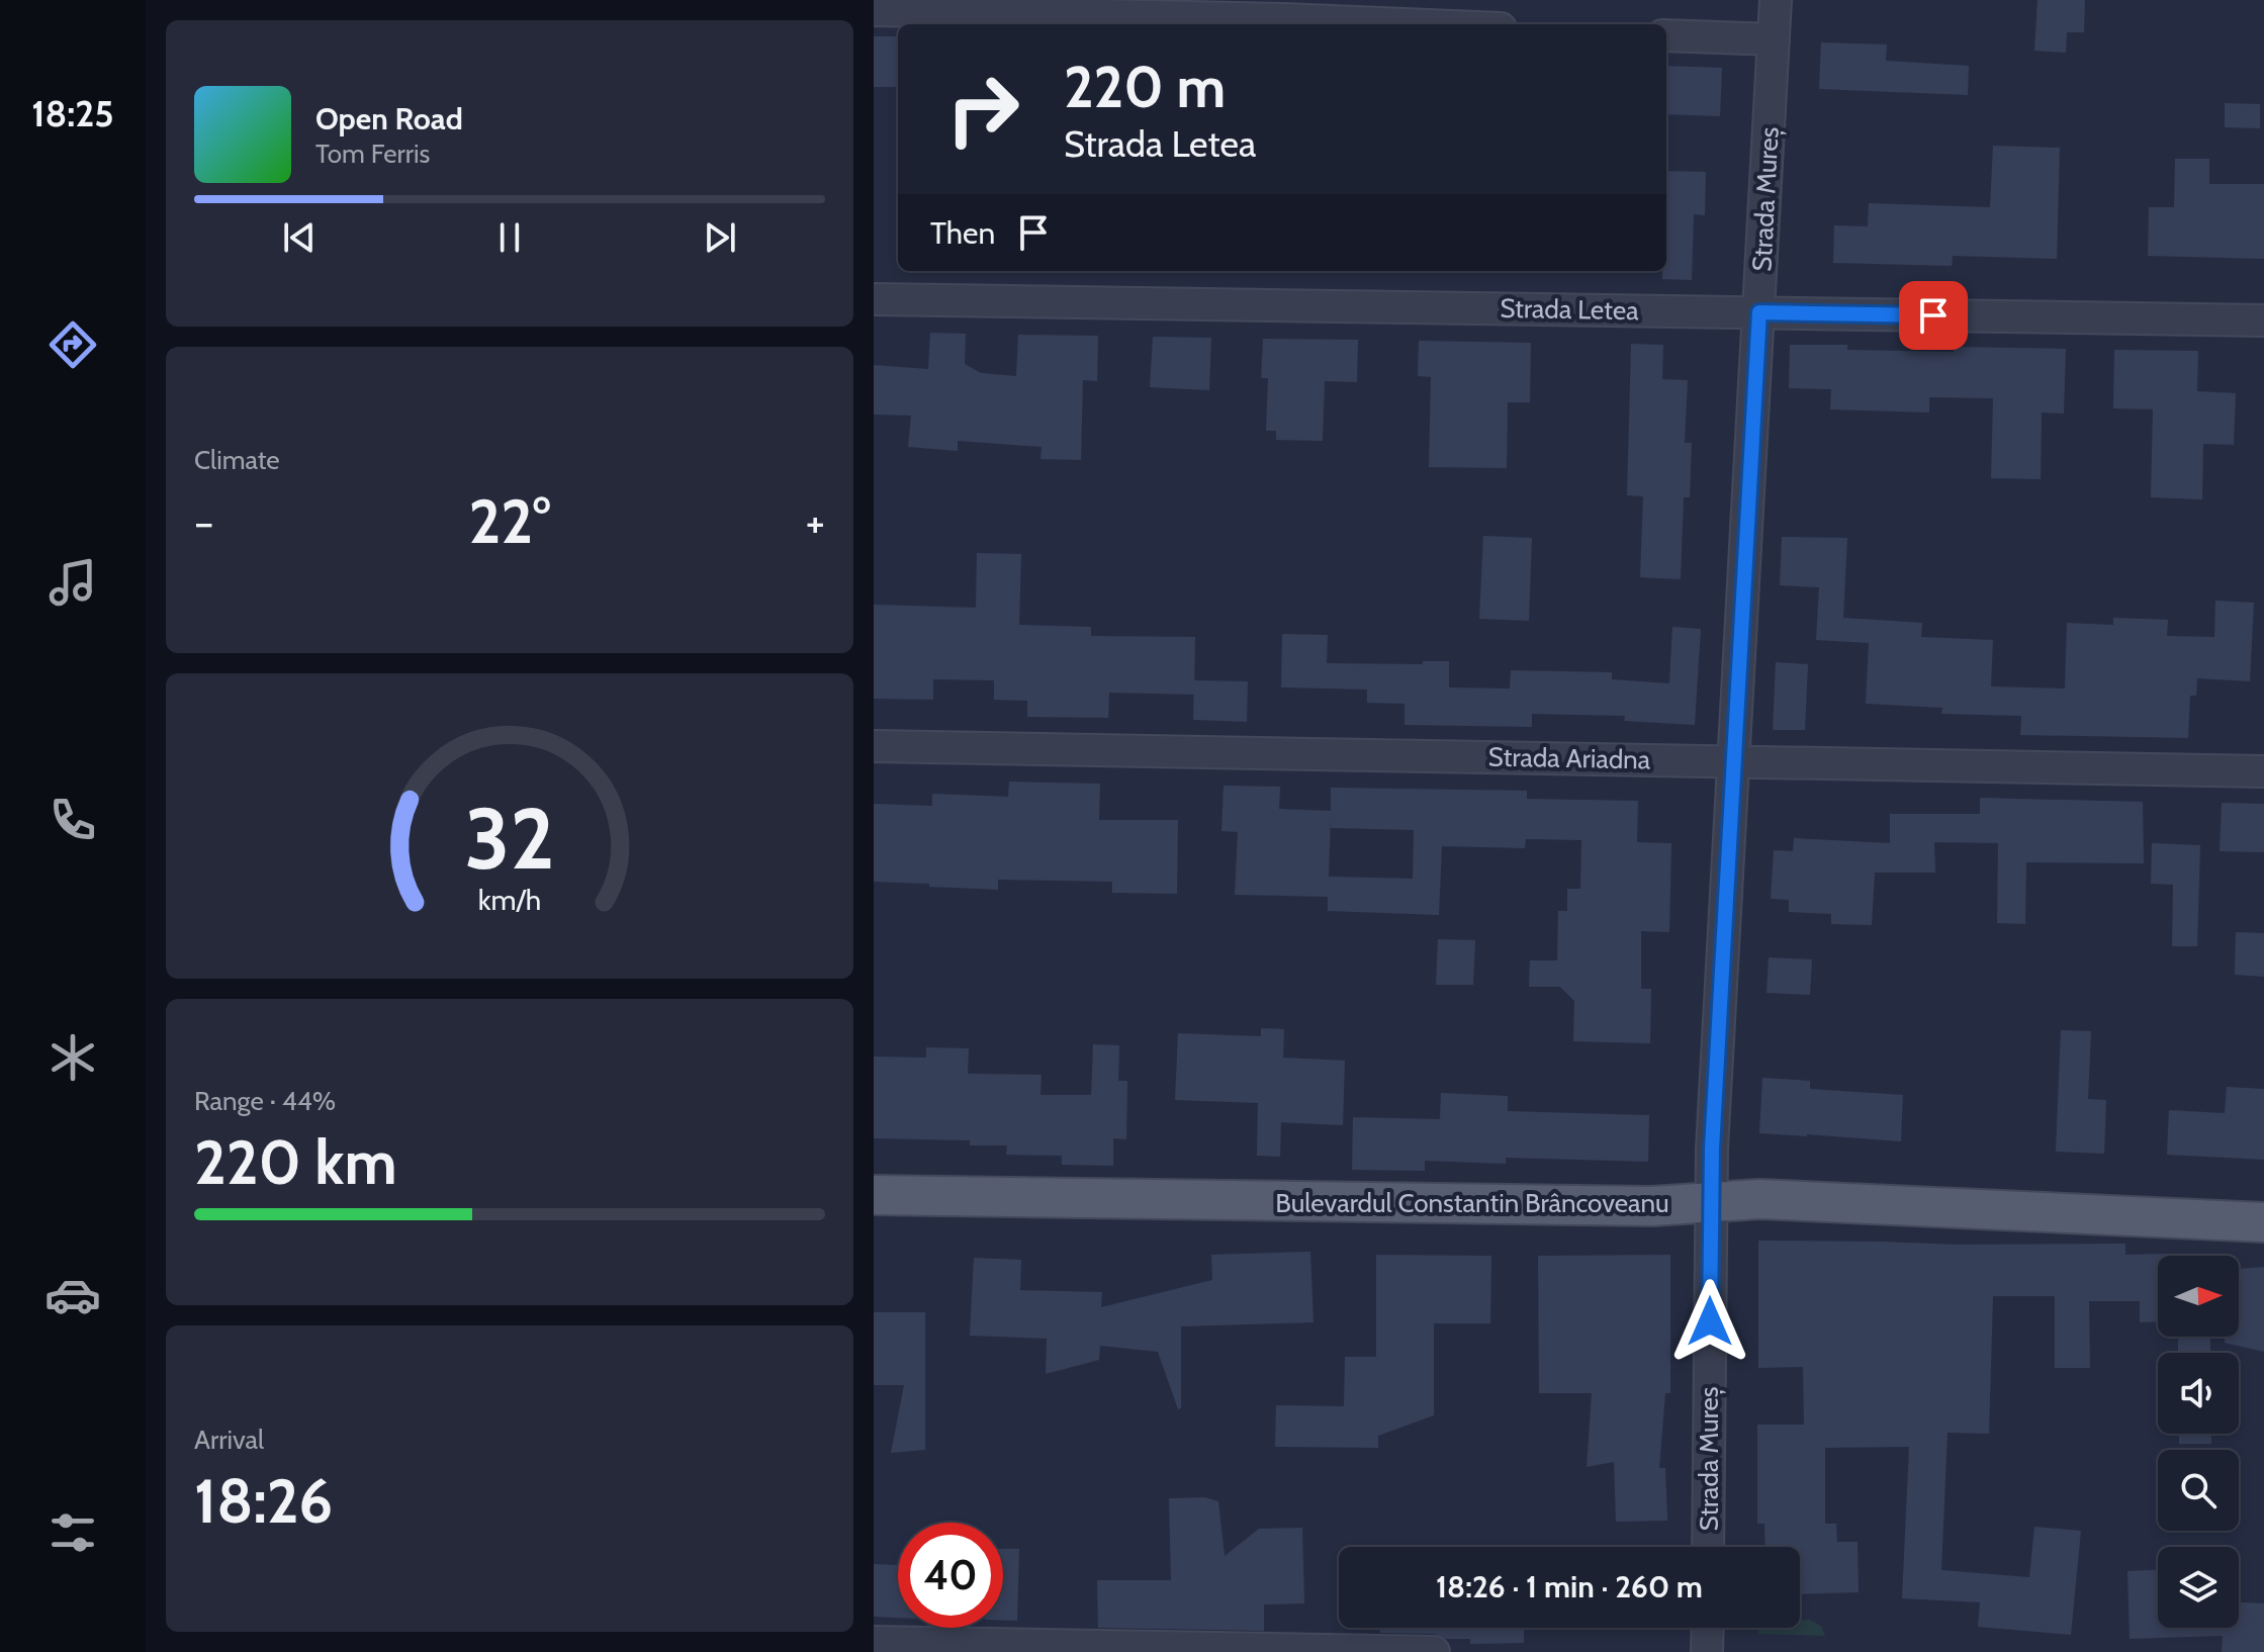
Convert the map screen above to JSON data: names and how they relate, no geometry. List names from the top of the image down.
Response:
{
  "streets": {
    "main road": ["Bulevardul Constantin Brâncoveanu"],
    "street": ["Strada Mureș", "Strada Letea", "Strada Ariadna"]
  },
  "crossings": [
    ["Strada Mureș", "Strada Letea"],
    ["Strada Mureș", "Strada Ariadna"],
    ["Strada Mureș", "Bulevardul Constantin Brâncoveanu"]
  ],
  "north": "right",
  "page": {
    "tabs": "18:25",
    "turn": ["220 m", "Strada Letea"],
    "song": ["Open Road", "Tom Ferris"],
    "then": "Then",
    "tile": [
      "Climate",
      ["Range · 44%", "220 km"],
      ["Arrival", "18:26"]
    ],
    "heat": ["−", "22°", "+"],
    "limit": "40",
    "trip": "18:26 · 1 min · 260 m",
    "gauge": ["32", "km/h"]
  }
}
